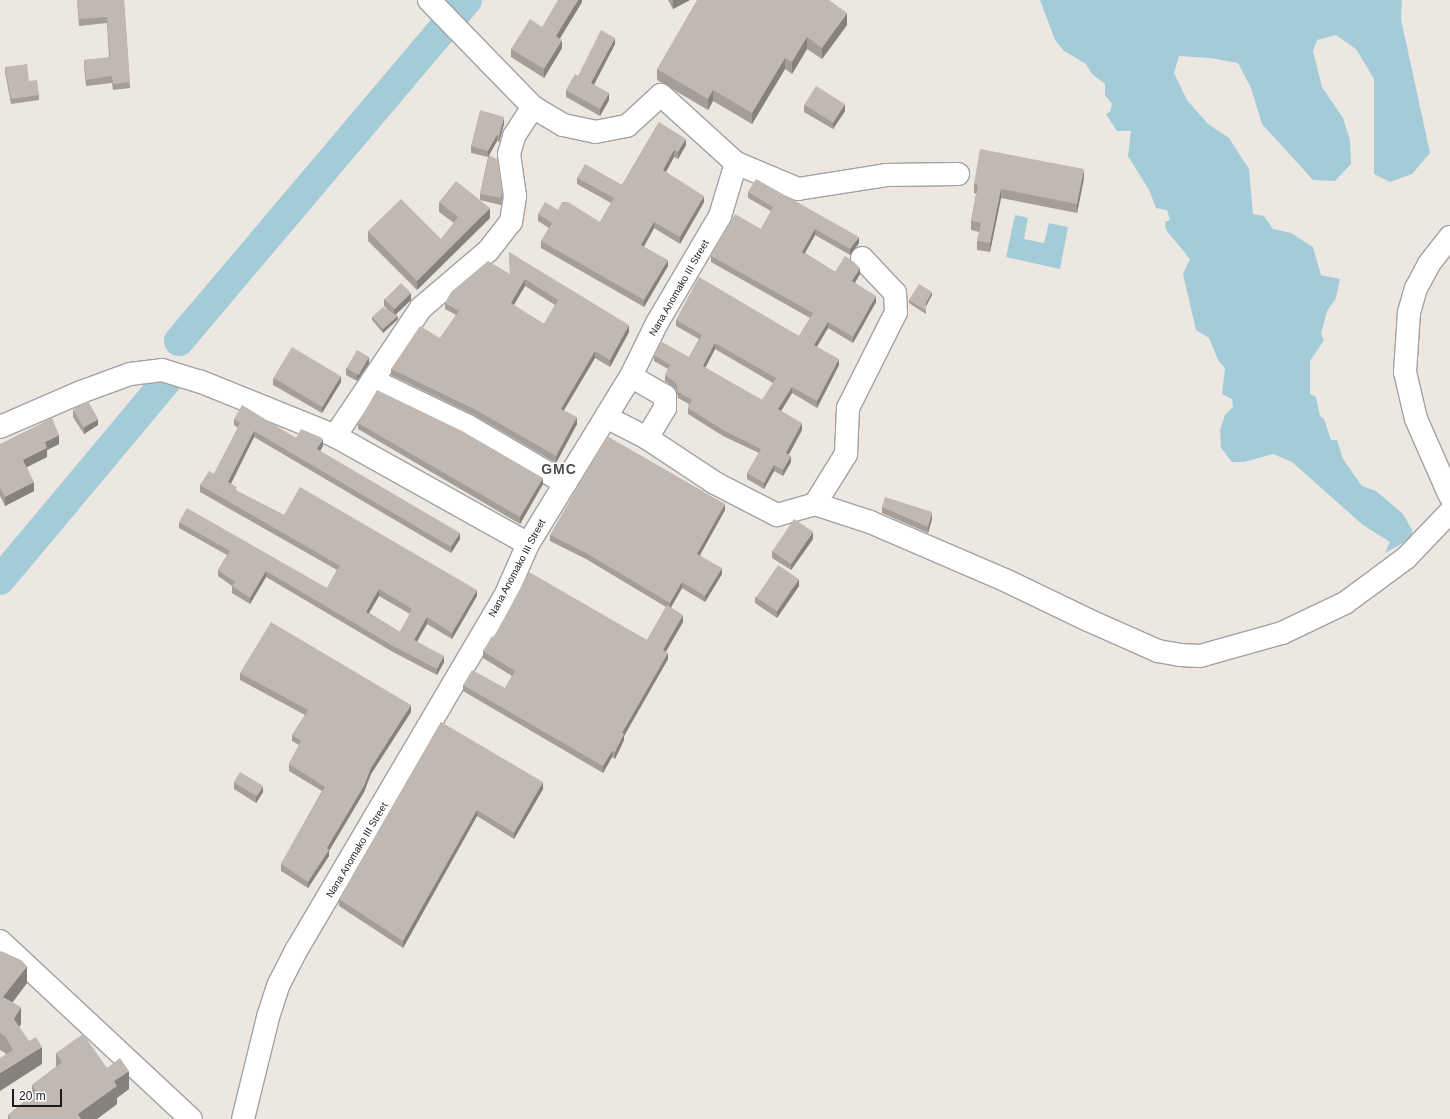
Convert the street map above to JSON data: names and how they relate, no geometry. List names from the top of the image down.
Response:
{
  "streets": {
    "street": ["Nana Anomako III Street"]
  },
  "districts": ["GMC"],
  "scale_bar": "20 m"
}
